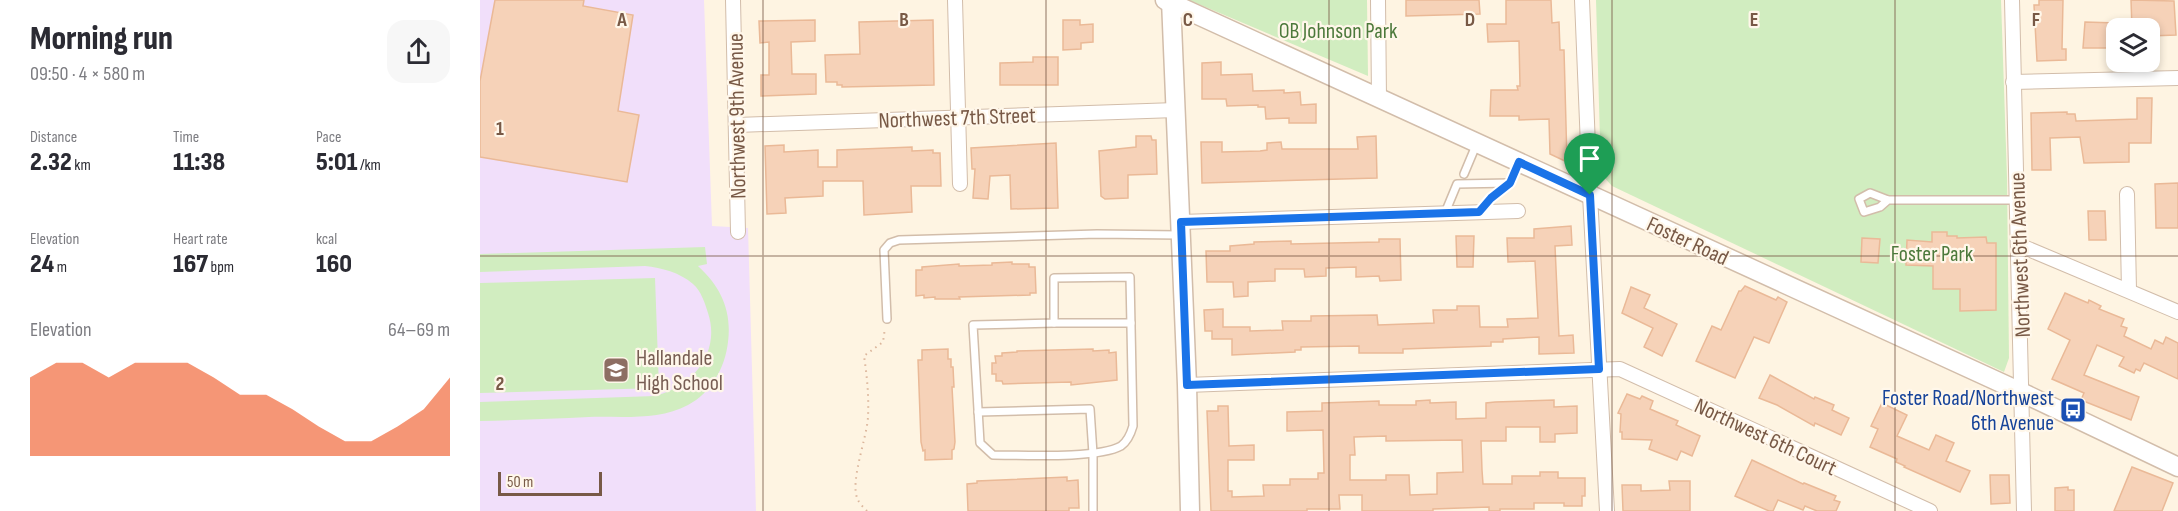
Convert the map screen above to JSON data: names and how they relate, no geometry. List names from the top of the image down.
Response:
{
  "streets": {
    "street": [
      "Northwest 9th Avenue",
      "Northwest 7th Street",
      "Foster Road",
      "Northwest 6th Avenue",
      "Northwest 6th Court"
    ]
  },
  "crossings": [
    ["Northwest 9th Avenue", "Northwest 7th Street"],
    ["Foster Road", "Northwest 6th Avenue"]
  ],
  "parks": ["OB Johnson Park", "Foster Park"],
  "places": {
    "school or university": ["Hallandale High School"],
    "bus stop": ["Foster Road/Northwest 6th Avenue"]
  },
  "scale_bar": "50 m",
  "page": {
    "heading": ["Morning run", "09:50 · 4 × 580 m"],
    "stats": [
      ["Distance", "2.32 km"],
      ["Time", "11:38"],
      ["Pace", "5:01 /km"],
      ["Elevation", "24 m"],
      ["Heart rate", "167 bpm"],
      ["kcal", "160"]
    ],
    "chart": ["Elevation", "64–69 m"],
    "scale": "50 m"
  },
  "grid": {
    "columns": [
      "A",
      "B",
      "C",
      "D",
      "E",
      "F"
    ],
    "rows": ["1", "2"]
  }
}
